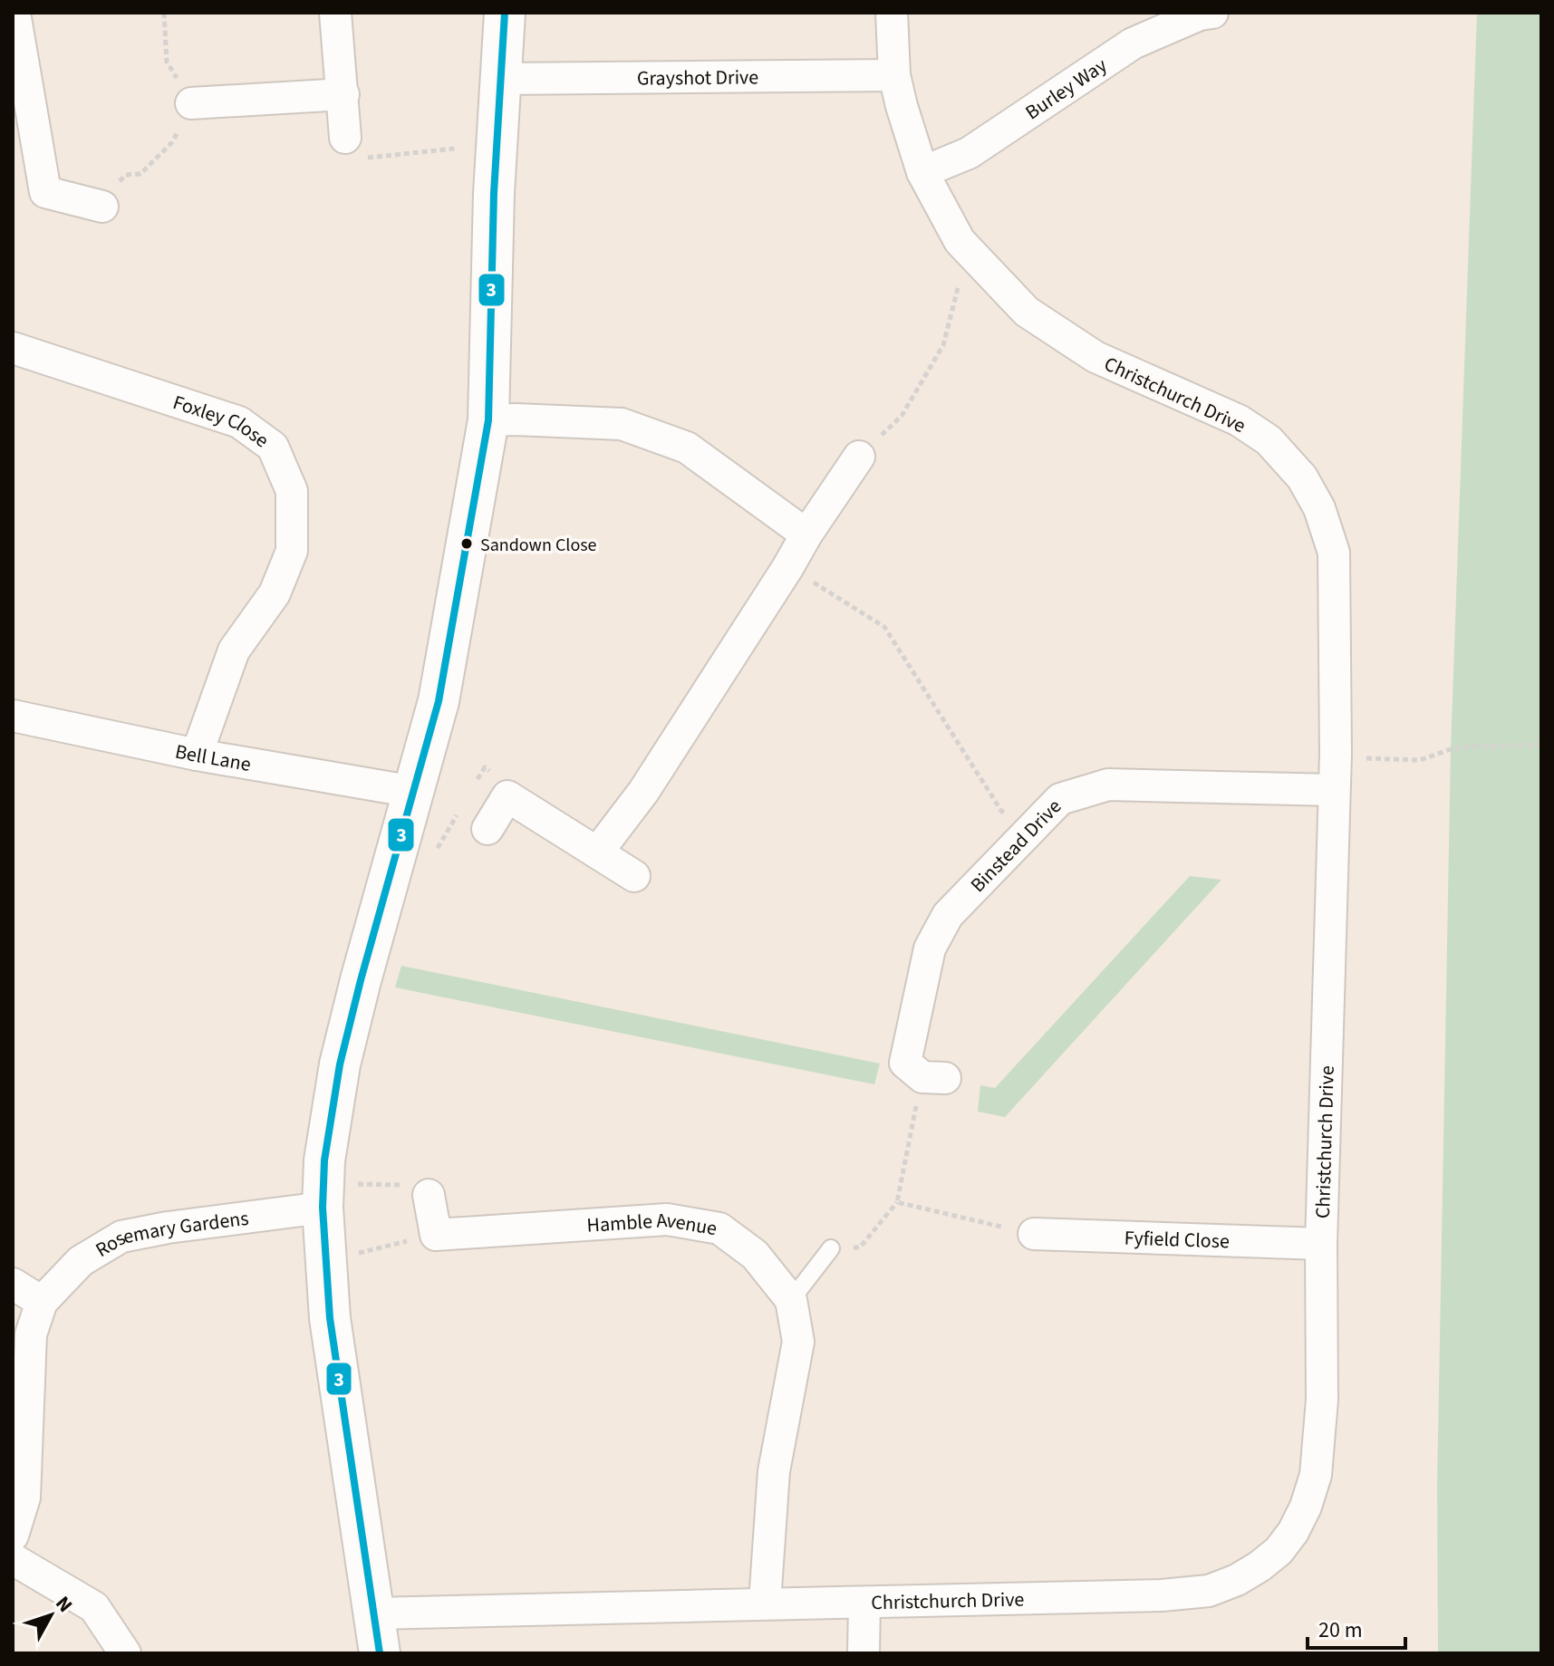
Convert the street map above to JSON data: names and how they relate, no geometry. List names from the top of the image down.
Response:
{
  "streets": {
    "street": [
      "Grayshot Drive",
      "Burley Way",
      "Christchurch Drive",
      "Foxley Close",
      "Bell Lane",
      "Binstead Drive",
      "Hamble Avenue",
      "Rosemary Gardens",
      "Fyfield Close"
    ]
  },
  "crossings": [
    ["Grayshot Drive", "Christchurch Drive"],
    ["Burley Way", "Christchurch Drive"],
    ["Christchurch Drive", "Binstead Drive"],
    ["Christchurch Drive", "Hamble Avenue"],
    ["Christchurch Drive", "Fyfield Close"],
    ["Foxley Close", "Bell Lane"]
  ],
  "places": ["Sandown Close"],
  "lines": ["transit line 3"],
  "scale_bar": "20 m",
  "north": "top right"
}
